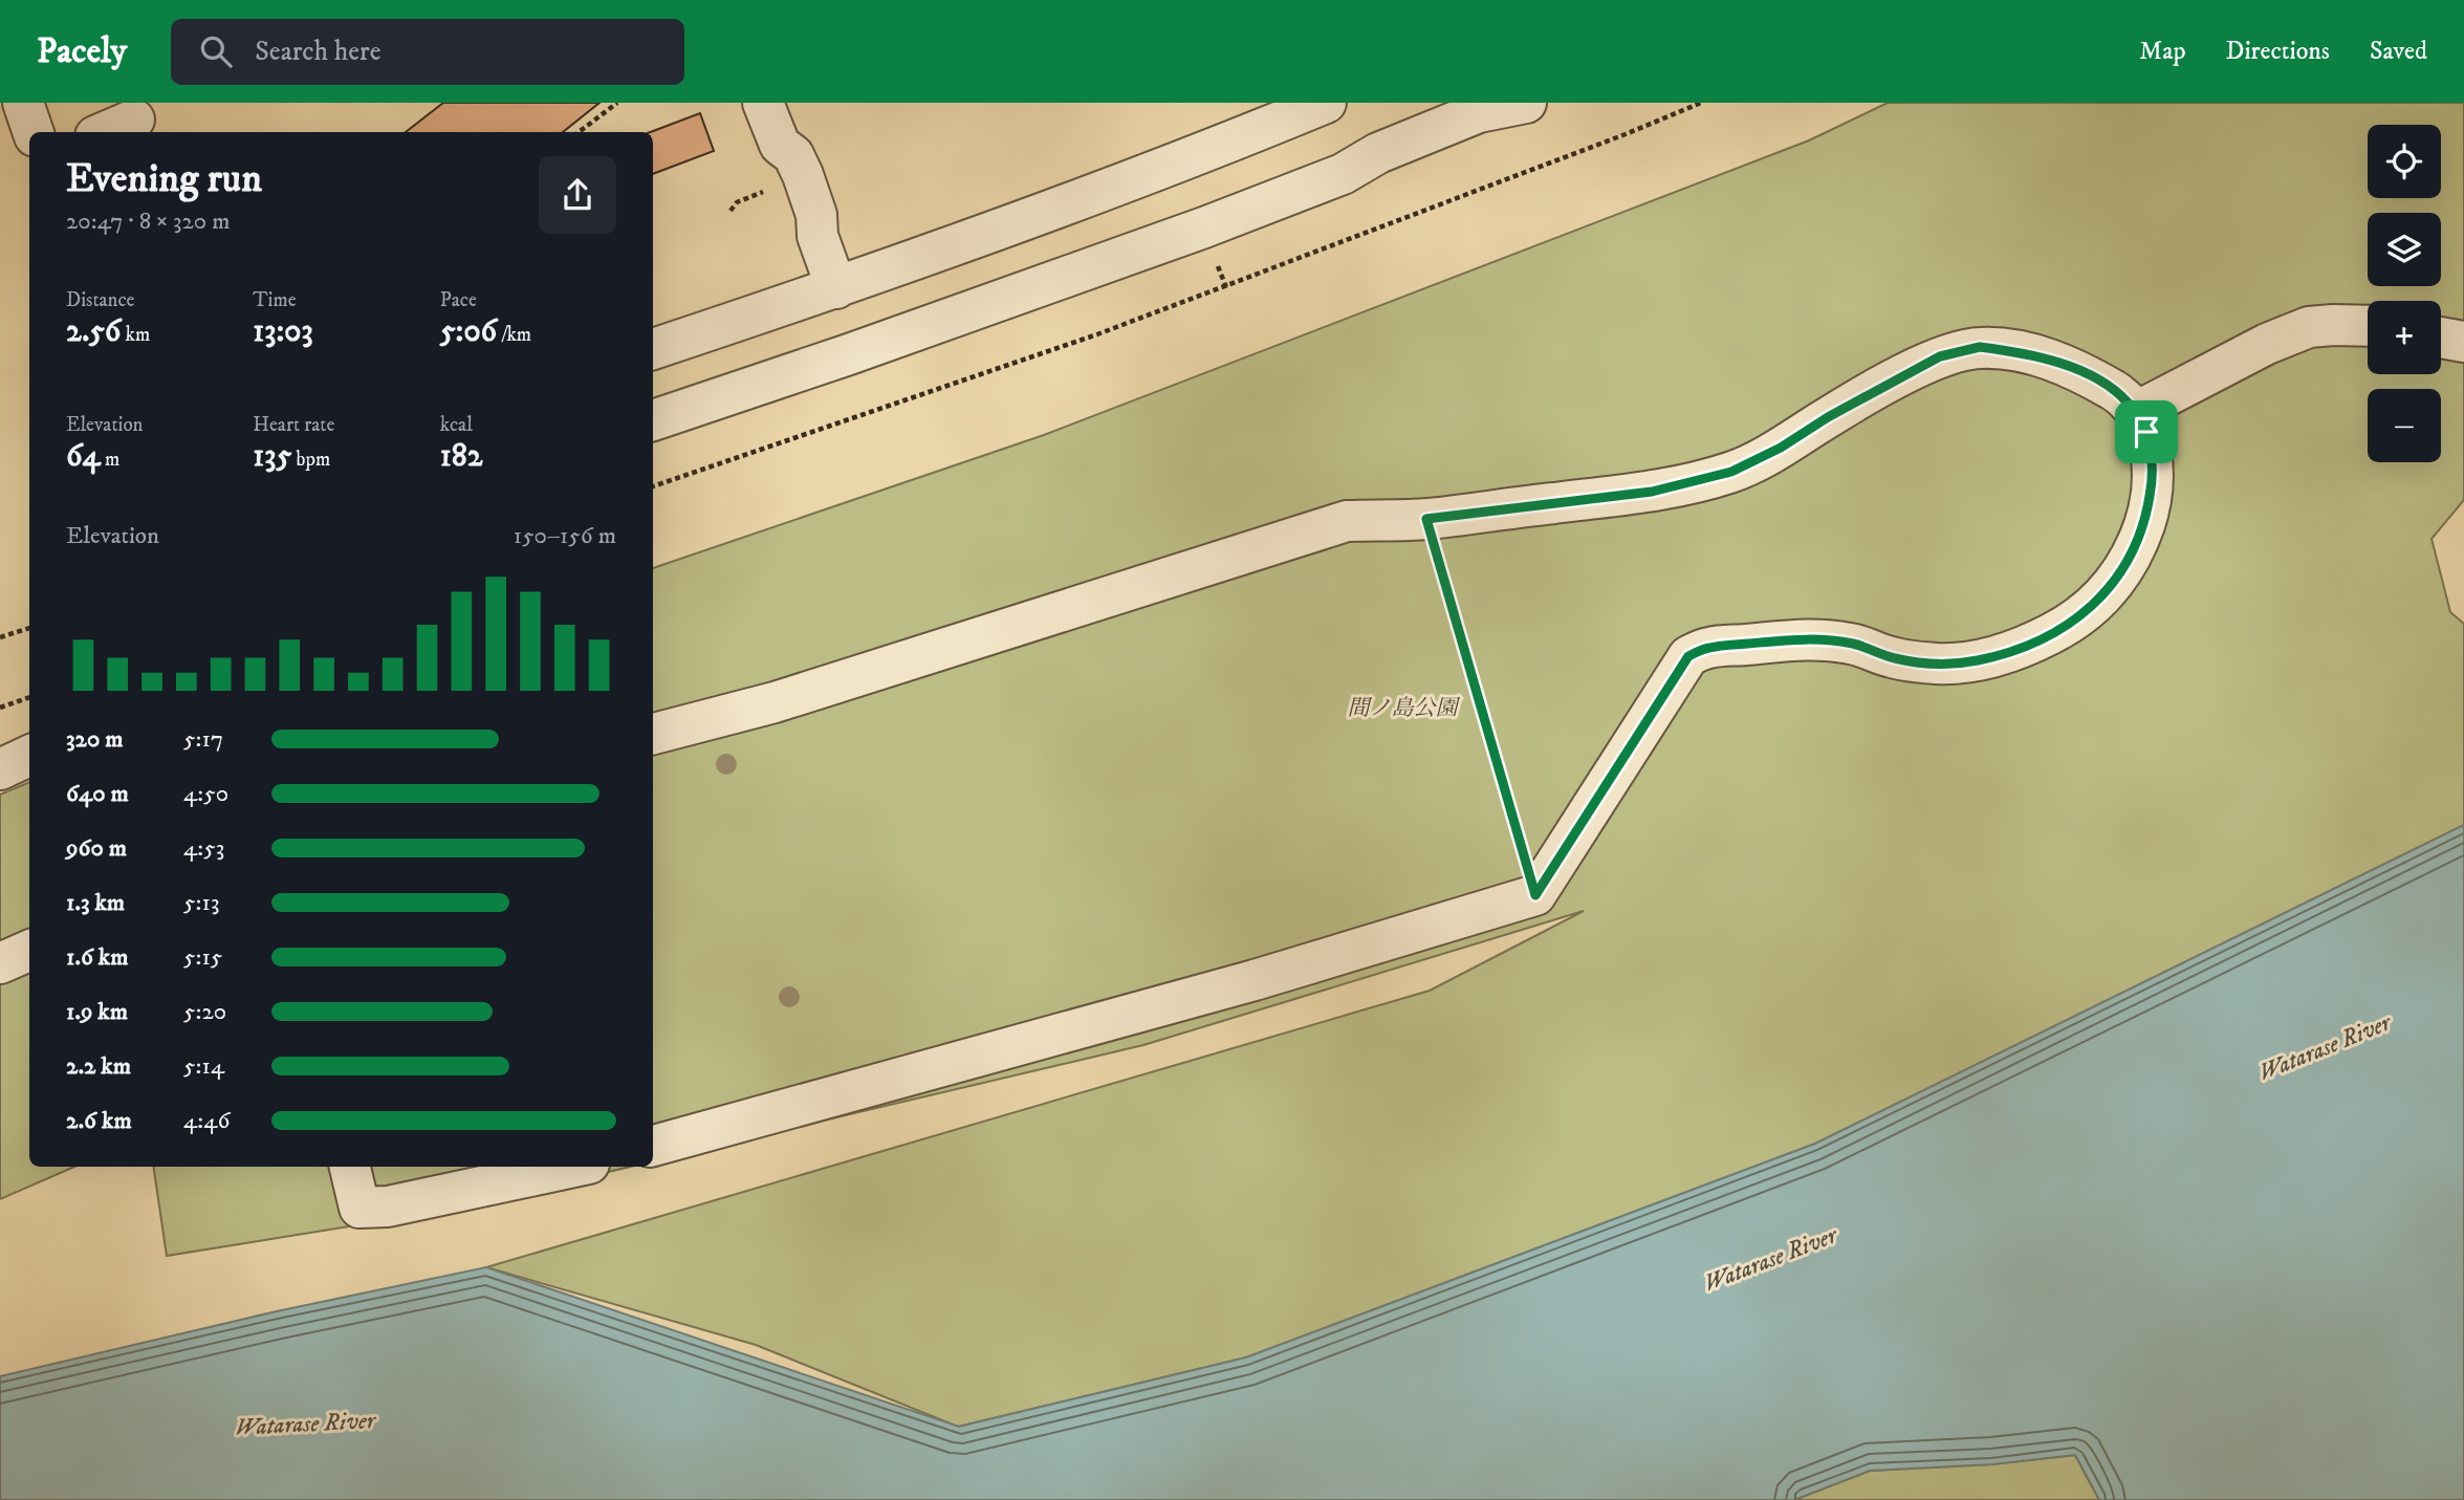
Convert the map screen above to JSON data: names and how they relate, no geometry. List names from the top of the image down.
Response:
{
  "water": ["Watarase River"],
  "parks": ["間ノ島公園"],
  "page": {
    "header": "Pacely",
    "search": "Search here",
    "nav": ["Map", "Directions", "Saved"],
    "map_buttons": ["+", "−"],
    "heading": ["Evening run", "20:47 · 8 × 320 m"],
    "stats": [
      ["Distance", "2.56 km"],
      ["Time", "13:03"],
      ["Pace", "5:06 /km"],
      ["Elevation", "64 m"],
      ["Heart rate", "135 bpm"],
      ["kcal", "182"]
    ],
    "chart": ["Elevation", "150–156 m"],
    "list": [
      {
        "name": "320 m",
        "note": "5:17"
      },
      {
        "name": "640 m",
        "note": "4:50"
      },
      {
        "name": "960 m",
        "note": "4:53"
      },
      {
        "name": "1.3 km",
        "note": "5:13"
      },
      {
        "name": "1.6 km",
        "note": "5:15"
      },
      {
        "name": "1.9 km",
        "note": "5:20"
      },
      {
        "name": "2.2 km",
        "note": "5:14"
      },
      {
        "name": "2.6 km",
        "note": "4:46"
      }
    ]
  }
}
